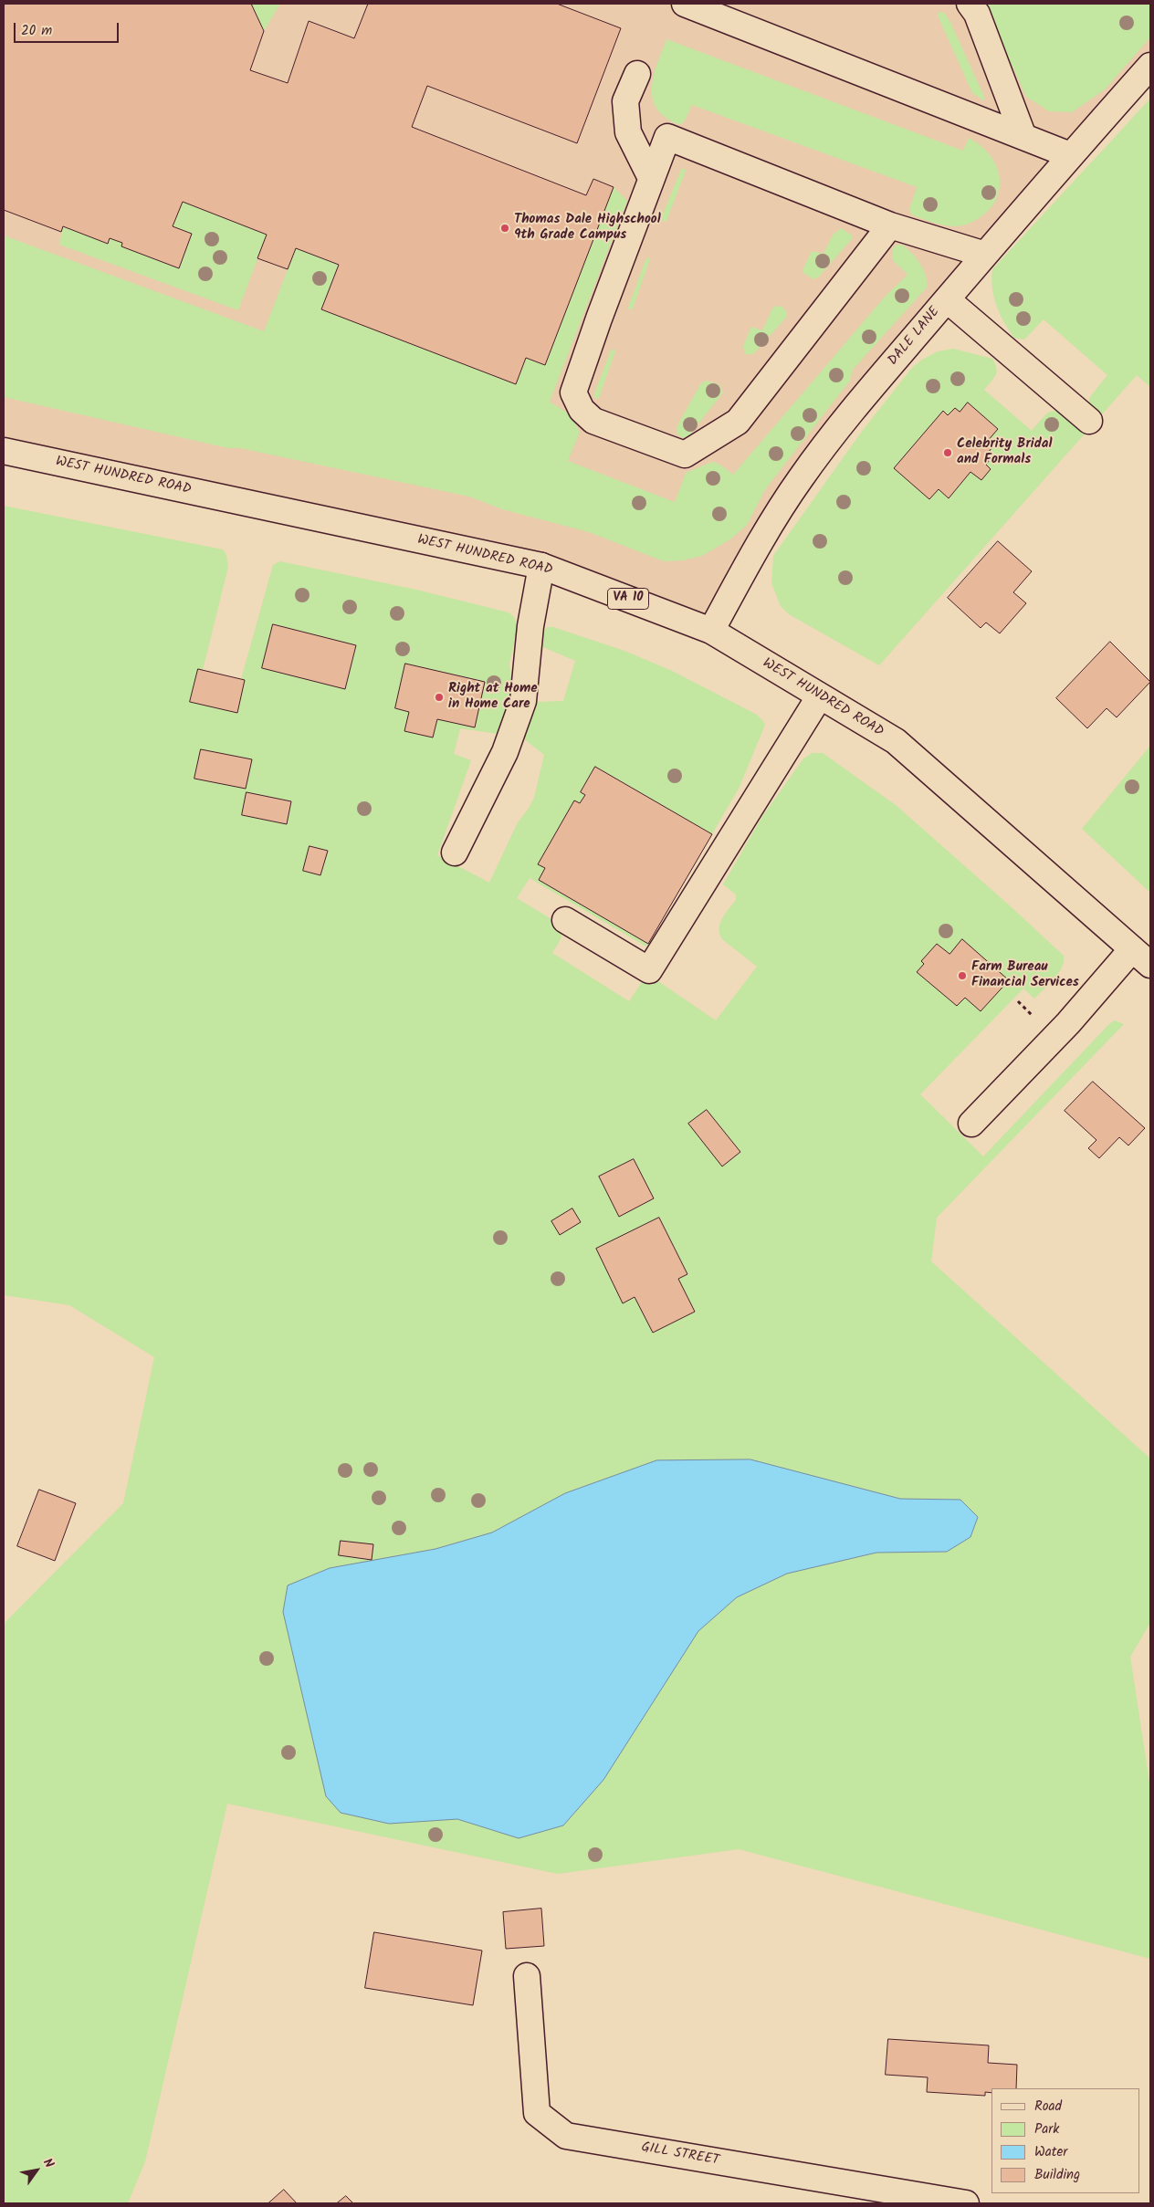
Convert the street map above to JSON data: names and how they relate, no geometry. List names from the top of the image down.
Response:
{
  "streets": {
    "street": [
      "DALE LANE",
      "WEST HUNDRED ROAD",
      "VA 10",
      "GILL STREET"
    ]
  },
  "crossings": [
    ["DALE LANE", "WEST HUNDRED ROAD"]
  ],
  "places": [
    "Thomas Dale Highschool 9th Grade Campus",
    "Celebrity Bridal and Formals",
    "Right at Home in Home Care",
    "Farm Bureau Financial Services"
  ],
  "legend": [
    "Road",
    "Park",
    "Water",
    "Building"
  ],
  "scale_bar": "20 m",
  "north": "top right"
}
